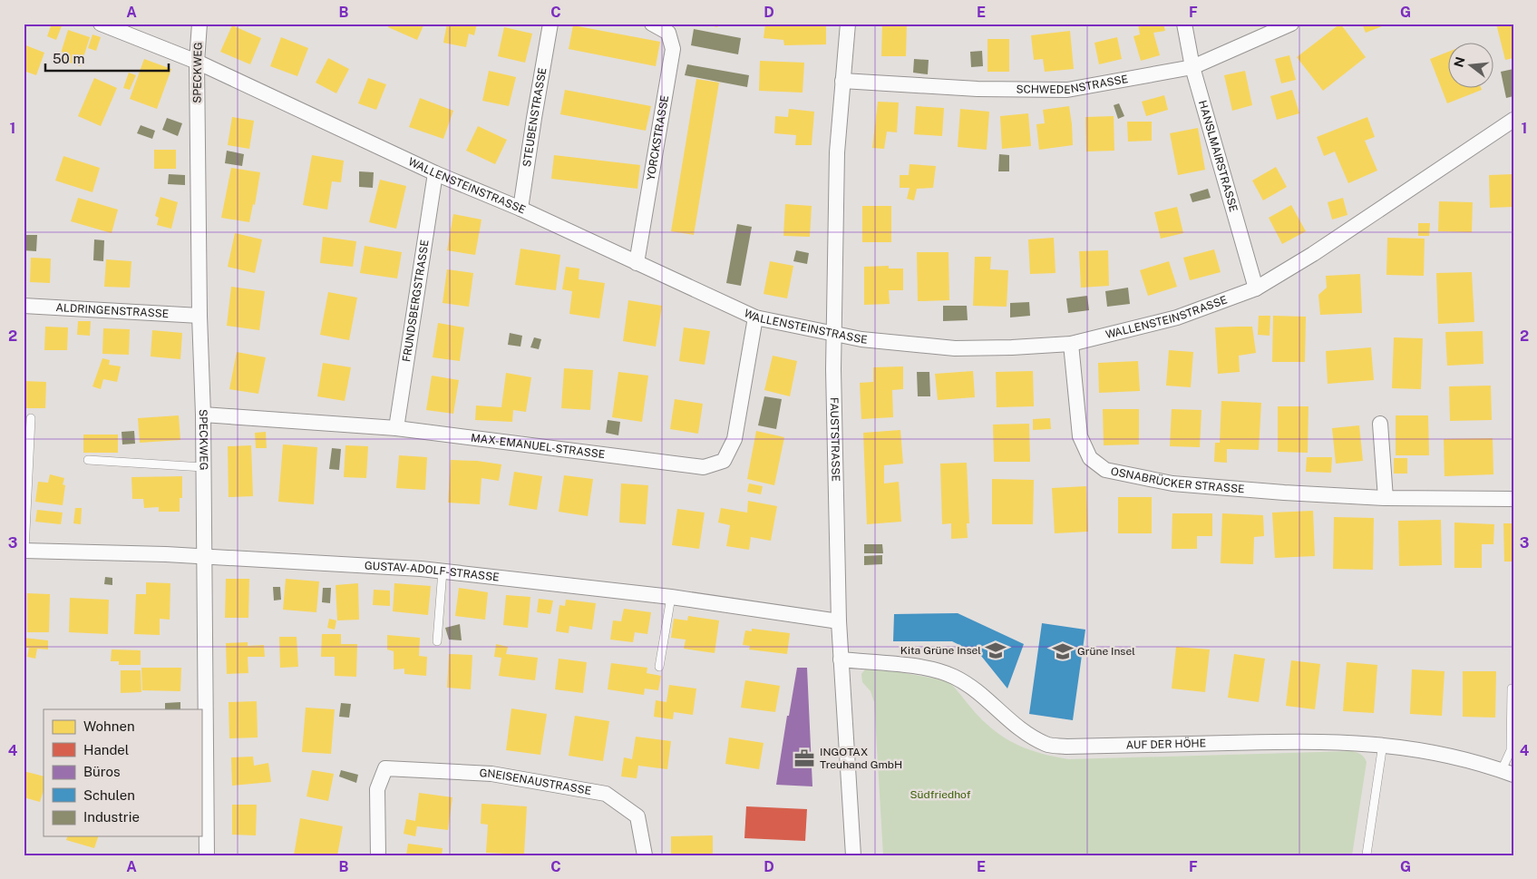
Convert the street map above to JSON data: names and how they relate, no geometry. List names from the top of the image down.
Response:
{
  "streets": {
    "street": [
      "SPECKWEG",
      "SCHWEDENSTRASSE",
      "STEUBENSTRASSE",
      "YORCKSTRASSE",
      "HANSLMAIRSTRASSE",
      "WALLENSTEINSTRASSE",
      "FRUNDSBERGSTRASSE",
      "ALDRINGENSTRASSE",
      "FAUSTSTRASSE",
      "MAX-EMANUEL-STRASSE",
      "OSNABRÜCKER STRASSE",
      "GUSTAV-ADOLF-STRASSE",
      "AUF DER HÖHE",
      "GNEISENAUSTRASSE"
    ]
  },
  "crossings": [
    ["SPECKWEG", "WALLENSTEINSTRASSE"],
    ["SPECKWEG", "ALDRINGENSTRASSE"],
    ["SPECKWEG", "MAX-EMANUEL-STRASSE"],
    ["SPECKWEG", "GUSTAV-ADOLF-STRASSE"],
    ["SCHWEDENSTRASSE", "HANSLMAIRSTRASSE"],
    ["SCHWEDENSTRASSE", "FAUSTSTRASSE"],
    ["STEUBENSTRASSE", "WALLENSTEINSTRASSE"],
    ["YORCKSTRASSE", "WALLENSTEINSTRASSE"],
    ["HANSLMAIRSTRASSE", "WALLENSTEINSTRASSE"],
    ["WALLENSTEINSTRASSE", "FRUNDSBERGSTRASSE"],
    ["WALLENSTEINSTRASSE", "FAUSTSTRASSE"],
    ["WALLENSTEINSTRASSE", "MAX-EMANUEL-STRASSE"],
    ["WALLENSTEINSTRASSE", "OSNABRÜCKER STRASSE"],
    ["FRUNDSBERGSTRASSE", "MAX-EMANUEL-STRASSE"],
    ["FAUSTSTRASSE", "GUSTAV-ADOLF-STRASSE"],
    ["FAUSTSTRASSE", "AUF DER HÖHE"]
  ],
  "parks": ["Südfriedhof"],
  "places": {
    "school or university": ["Kita Grüne Insel", "Grüne Insel"],
    "office": ["INGOTAX Treuhand GmbH"]
  },
  "legend": [
    "Wohnen",
    "Handel",
    "Büros",
    "Schulen",
    "Industrie"
  ],
  "scale_bar": "50 m",
  "north": "left",
  "grid": {
    "columns": [
      "A",
      "B",
      "C",
      "D",
      "E",
      "F",
      "G"
    ],
    "rows": [
      "1",
      "2",
      "3",
      "4"
    ]
  }
}
